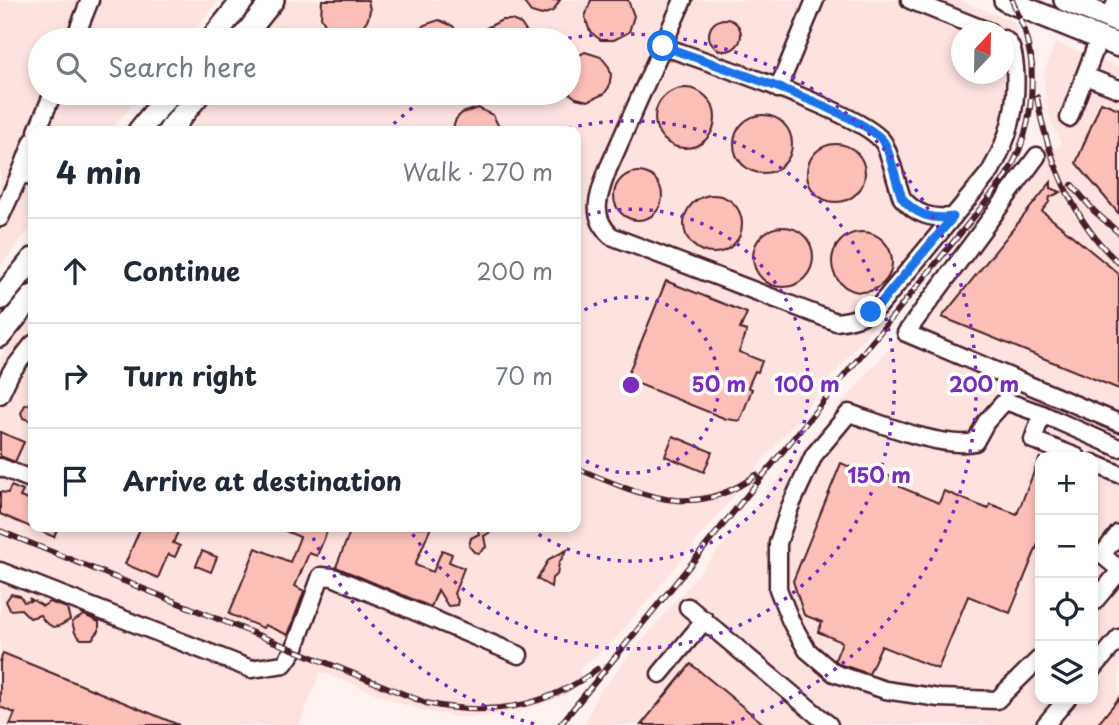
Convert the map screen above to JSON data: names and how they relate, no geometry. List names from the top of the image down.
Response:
{
  "north": "top",
  "page": {
    "search": "Search here",
    "heading": ["4 min", "Walk · 270 m"],
    "list": [
      ["Continue", "200 m"],
      ["Turn right", "70 m"],
      "Arrive at destination"
    ],
    "map_buttons": ["+", "−"]
  },
  "rings": [
    "50 m",
    "100 m",
    "200 m",
    "150 m"
  ]
}
